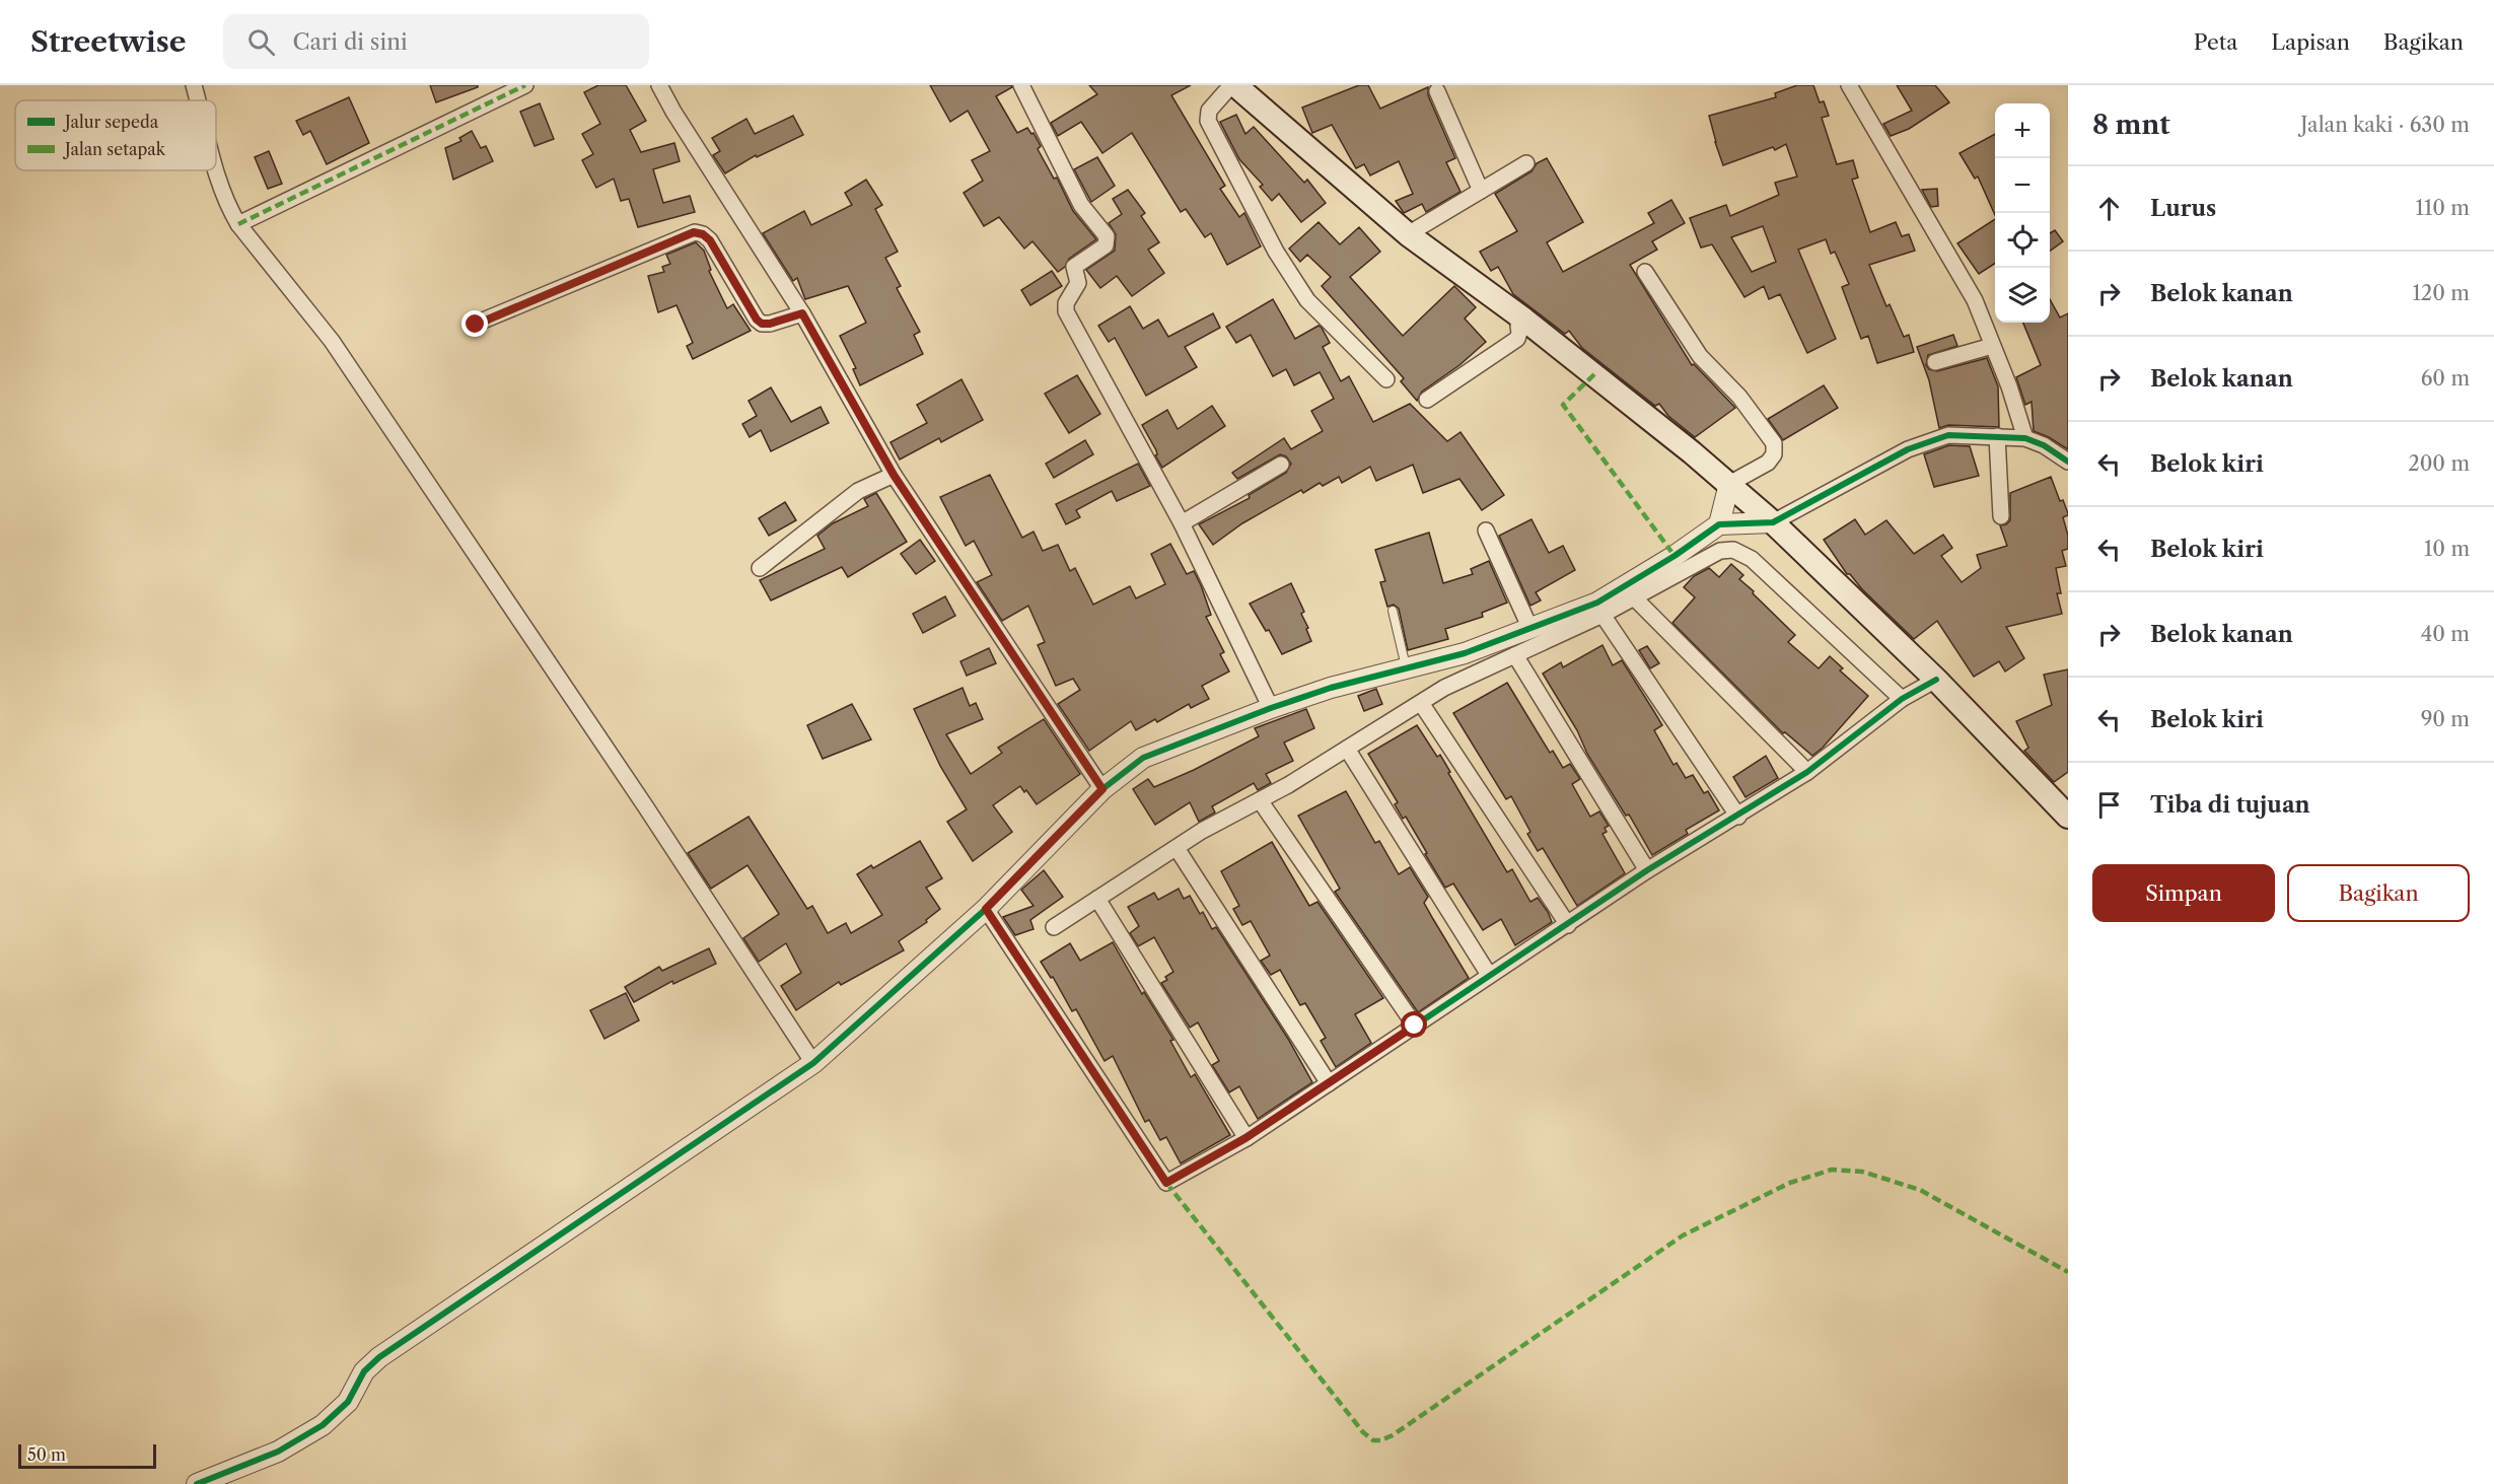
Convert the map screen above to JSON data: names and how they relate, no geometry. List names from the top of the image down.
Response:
{
  "legend": ["Jalur sepeda", "Jalan setapak"],
  "scale_bar": "50 m",
  "page": {
    "header": "Streetwise",
    "search": "Cari di sini",
    "nav": ["Peta", "Lapisan", "Bagikan"],
    "heading": ["8 mnt", "Jalan kaki · 630 m"],
    "map_buttons": ["+", "−"],
    "list": [
      ["Lurus", "110 m"],
      ["Belok kanan", "120 m"],
      ["Belok kanan", "60 m"],
      ["Belok kiri", "200 m"],
      ["Belok kiri", "10 m"],
      ["Belok kanan", "40 m"],
      ["Belok kiri", "90 m"],
      "Tiba di tujuan"
    ],
    "buttons": ["Simpan", "Bagikan"],
    "scale": "50 m"
  }
}
